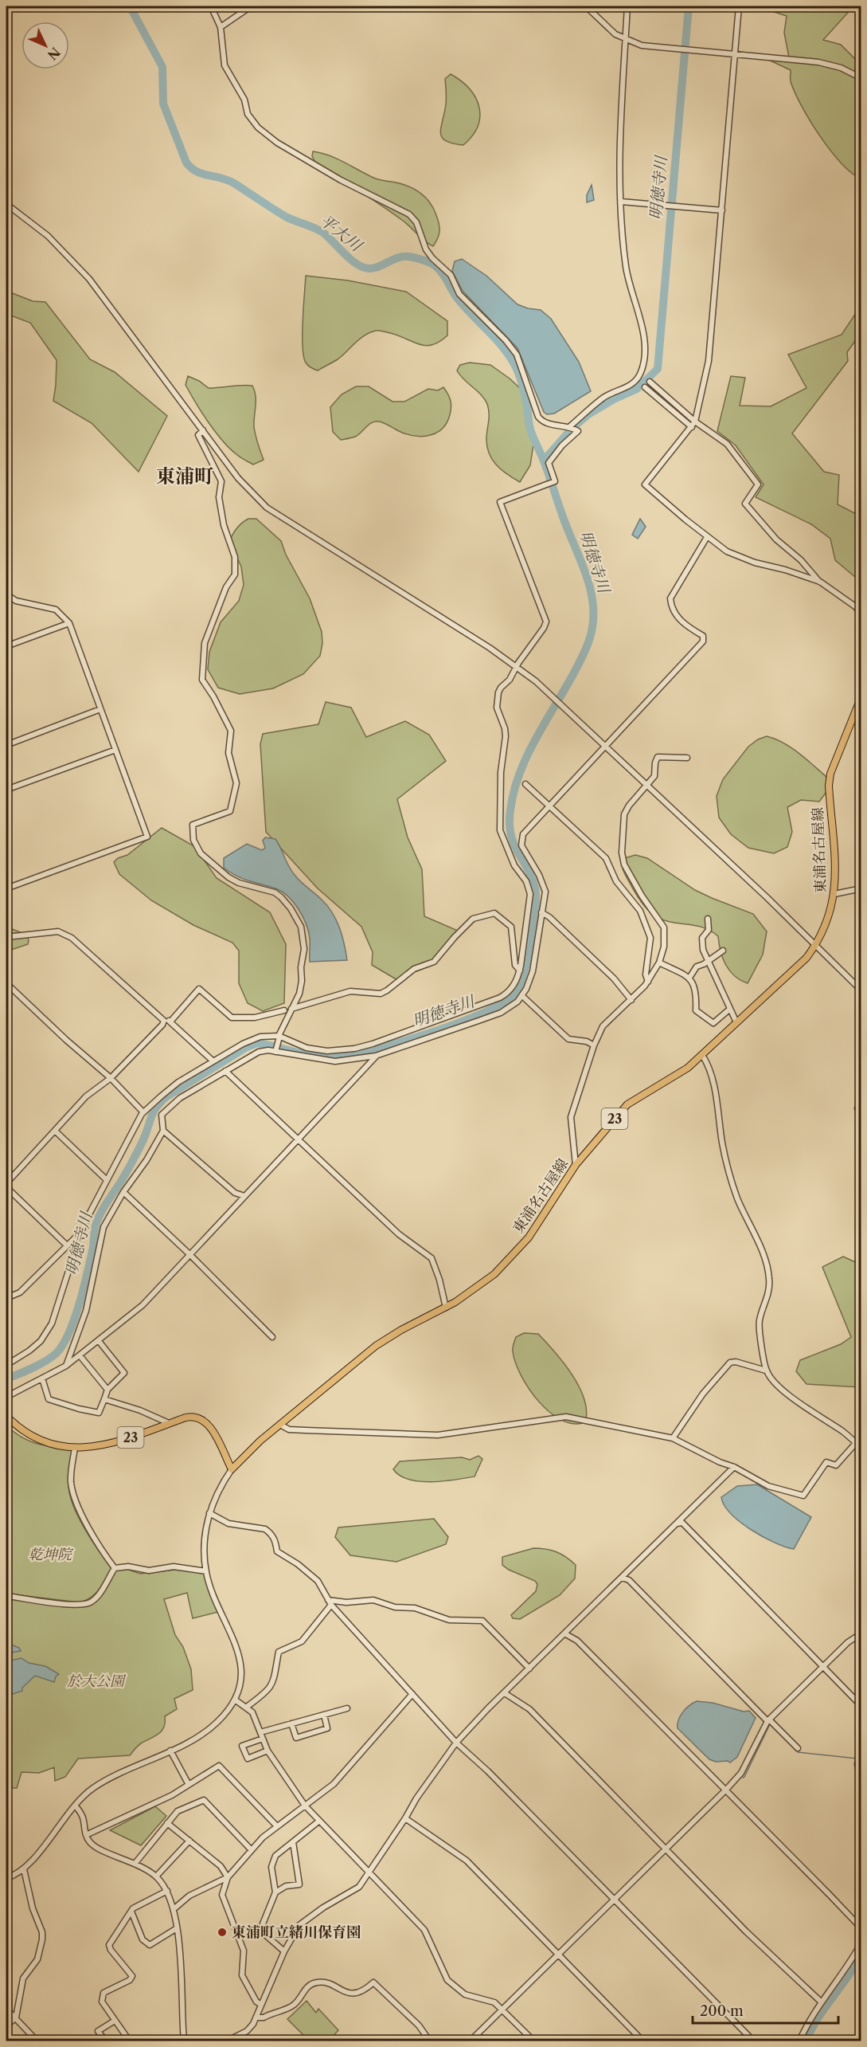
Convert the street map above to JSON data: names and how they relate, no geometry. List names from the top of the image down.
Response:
{
  "streets": {
    "main road": ["東浦名古屋線", "23"]
  },
  "crossings": [
    ["東浦名古屋線", "23"]
  ],
  "districts": ["東浦町"],
  "water": ["明徳寺川", "平大川"],
  "parks": ["乾坤院", "於大公園"],
  "places": ["東浦町立緒川保育園"],
  "scale_bar": "200 m",
  "north": "bottom right"
}
